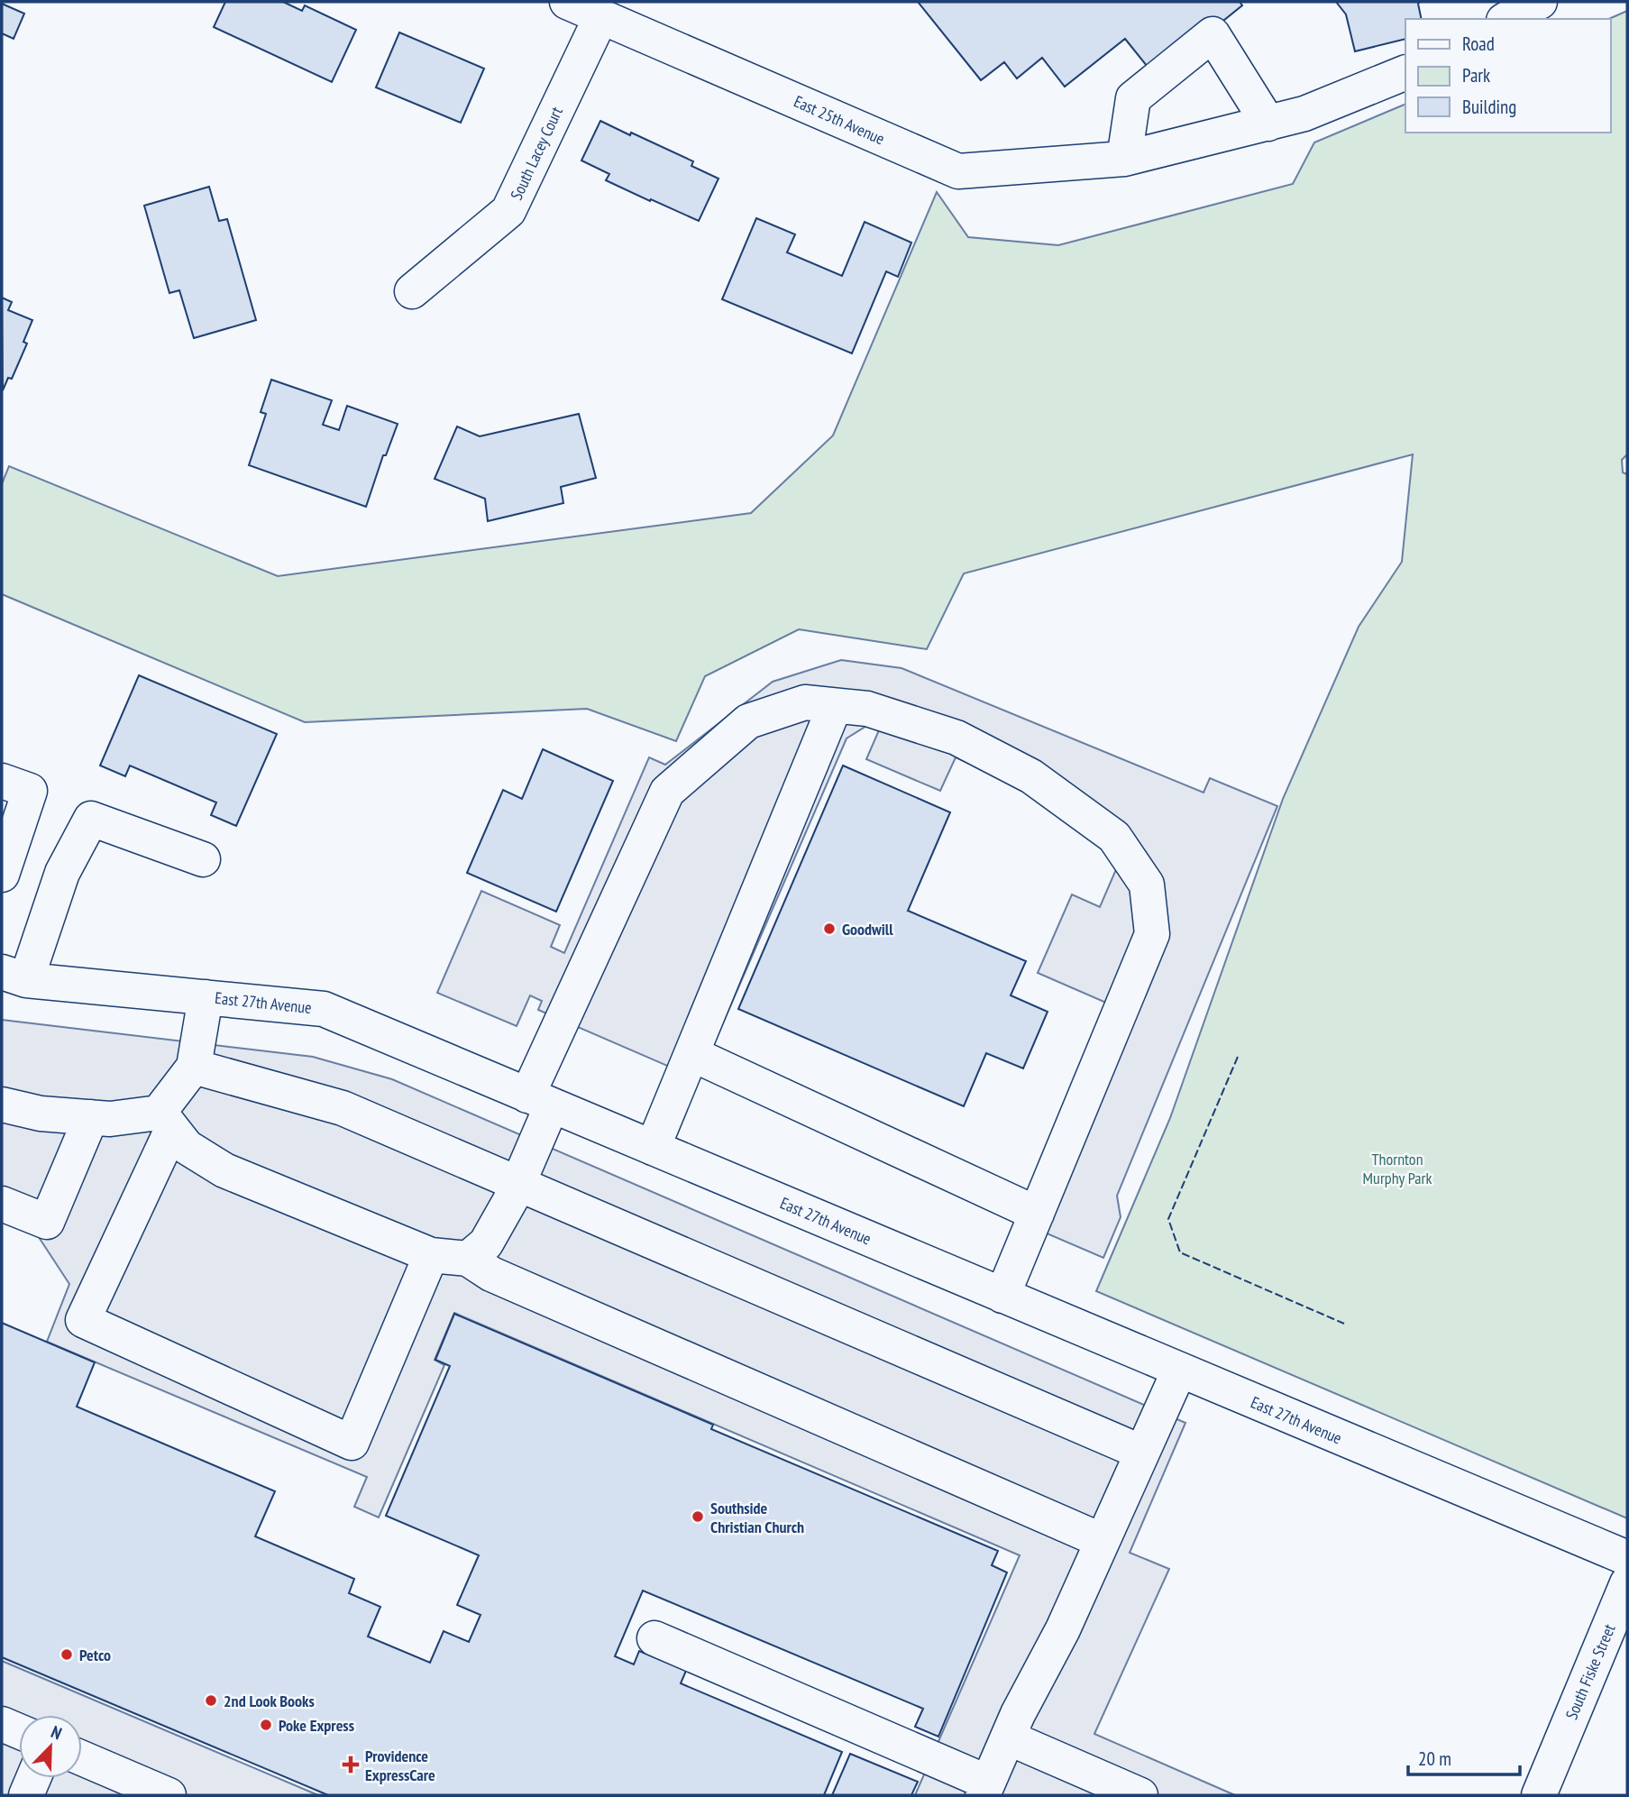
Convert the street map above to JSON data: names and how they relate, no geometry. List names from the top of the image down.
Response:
{
  "streets": {
    "street": [
      "East 25th Avenue",
      "South Lacey Court",
      "East 27th Avenue",
      "South Fiske Street"
    ]
  },
  "crossings": [
    ["East 25th Avenue", "South Lacey Court"]
  ],
  "parks": ["Thornton Murphy Park"],
  "places": {
    "other": [
      "Goodwill",
      "Southside Christian Church",
      "Petco",
      "2nd Look Books",
      "Poke Express"
    ],
    "health": ["Providence ExpressCare"]
  },
  "legend": ["Road", "Park", "Building"],
  "scale_bar": "20 m",
  "north": "top right"
}
